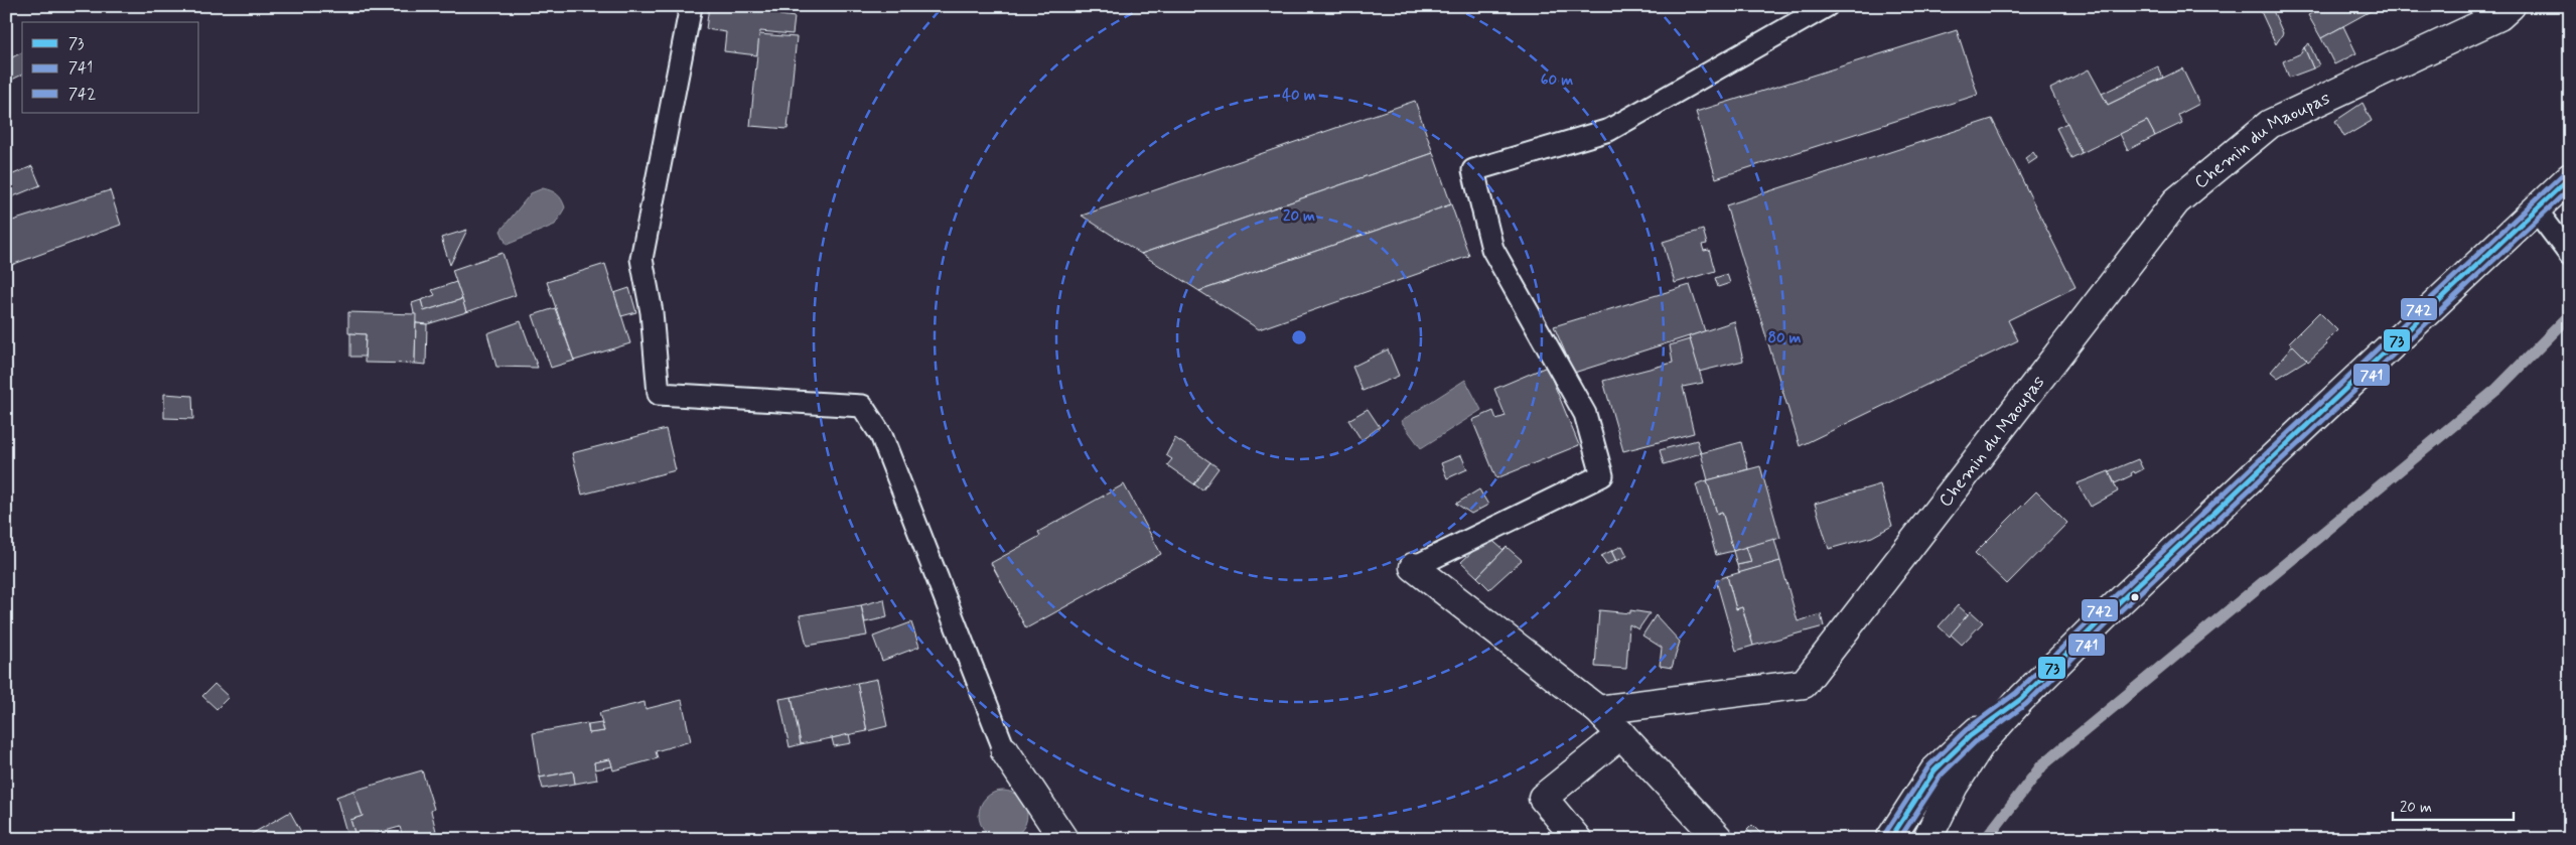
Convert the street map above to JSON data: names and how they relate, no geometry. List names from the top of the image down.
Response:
{
  "streets": {
    "street": ["Chemin du Maoupas"]
  },
  "lines": ["transit line 742", "transit line 73", "transit line 741"],
  "legend": ["73", "741", "742"],
  "scale_bar": "20 m",
  "rings": [
    "60 m",
    "40 m",
    "20 m",
    "80 m"
  ]
}
